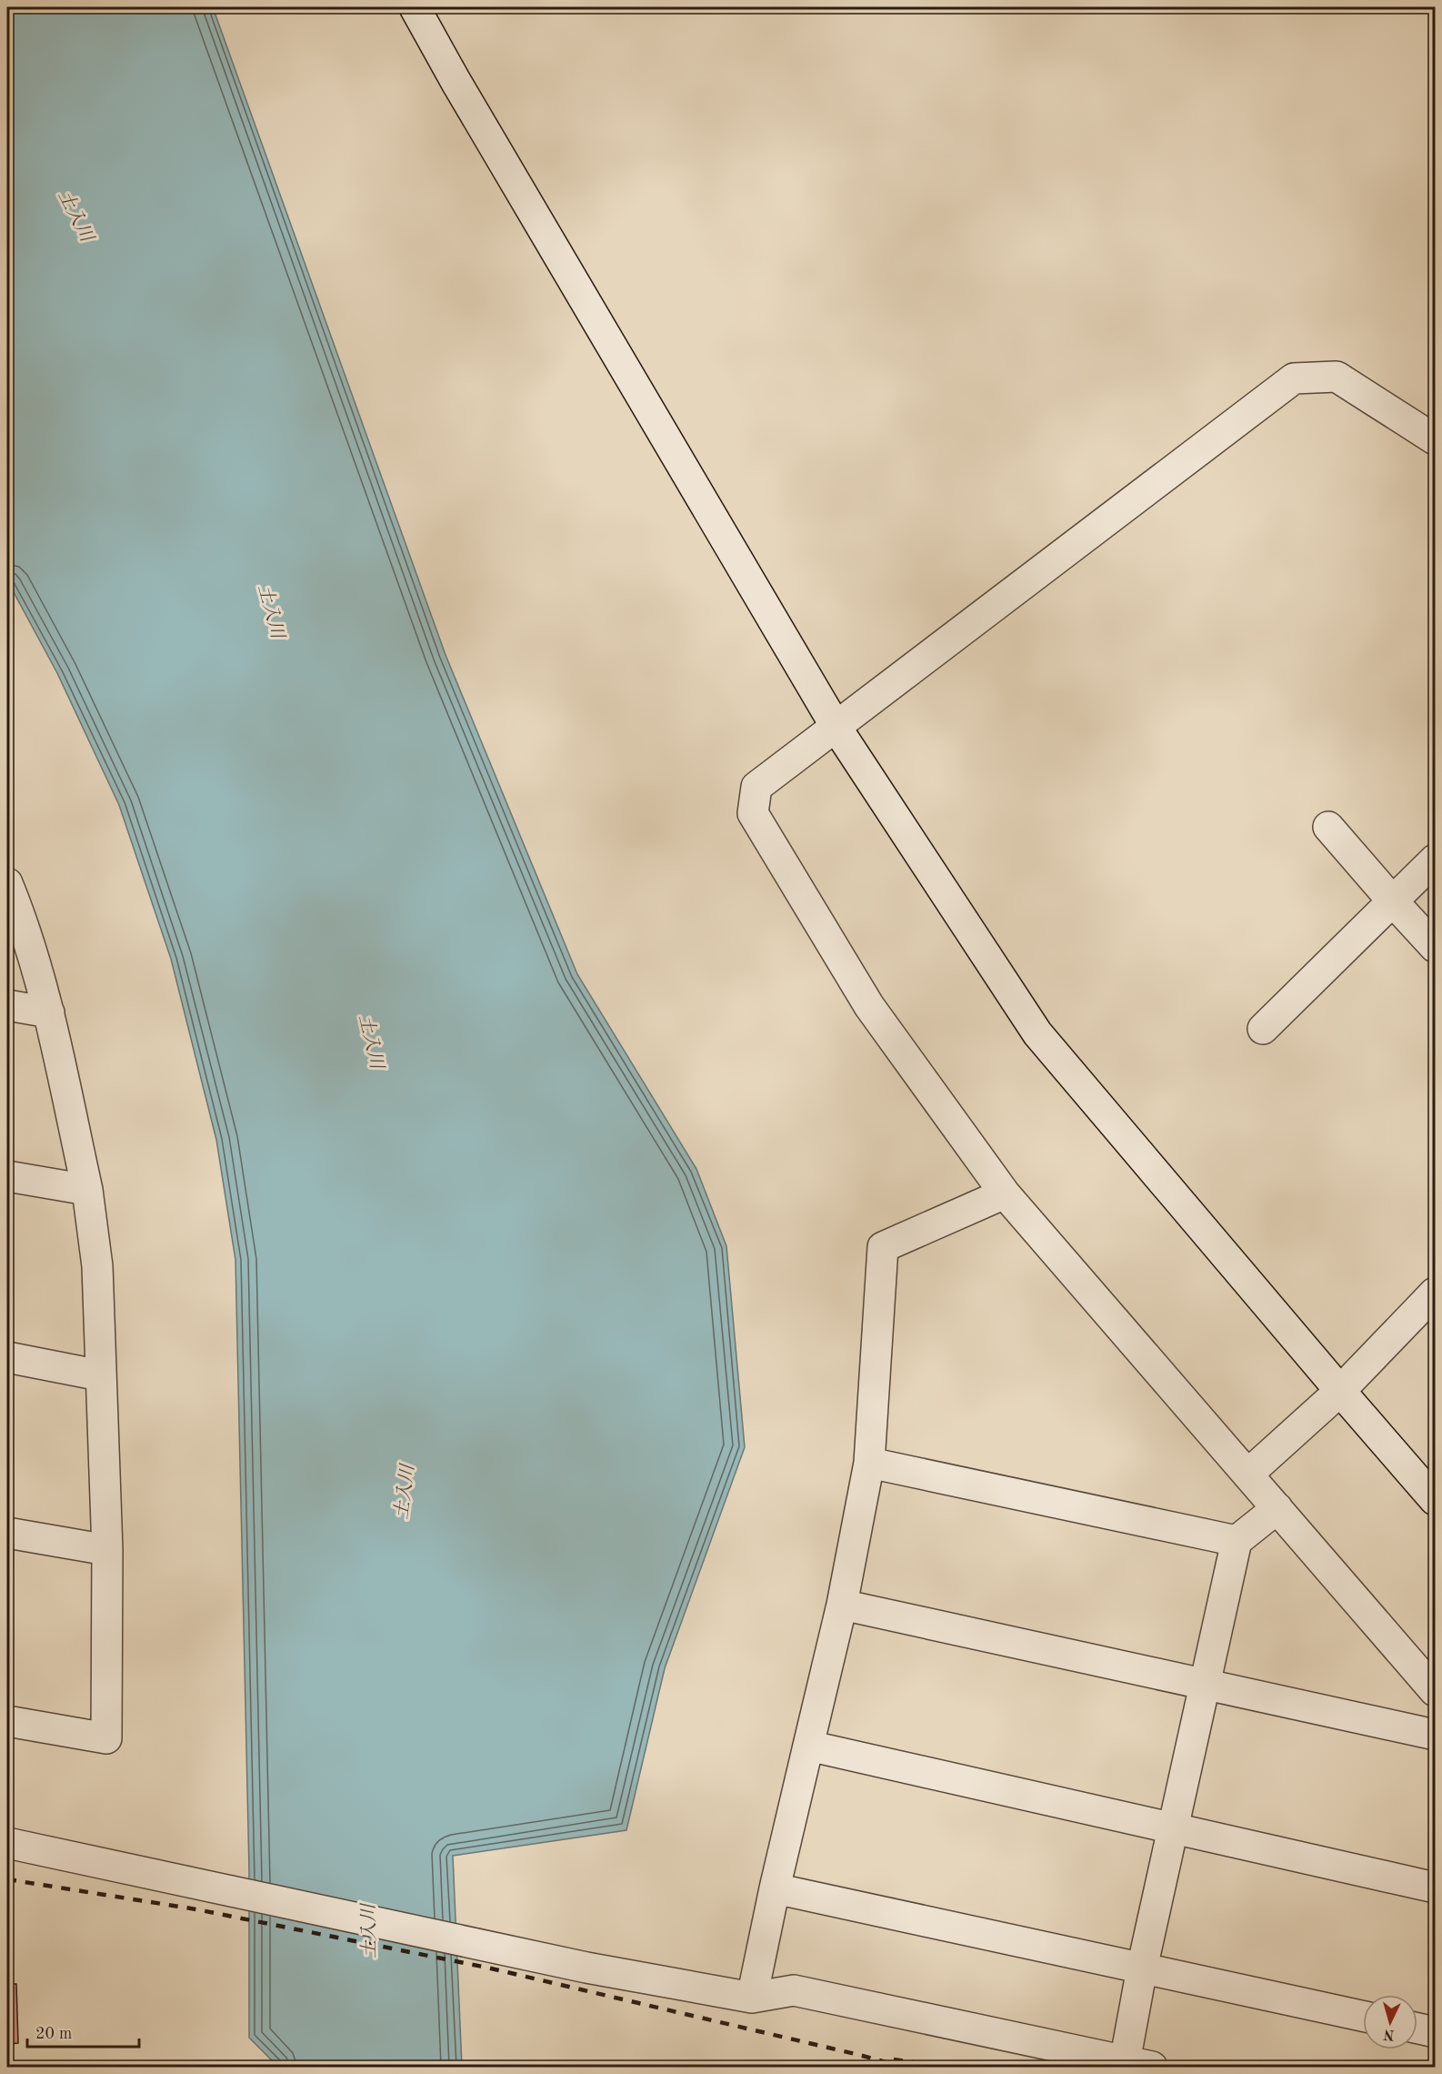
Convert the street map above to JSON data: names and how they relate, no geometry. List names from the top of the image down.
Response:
{
  "water": ["土入川"],
  "scale_bar": "20 m",
  "north": "bottom"
}
